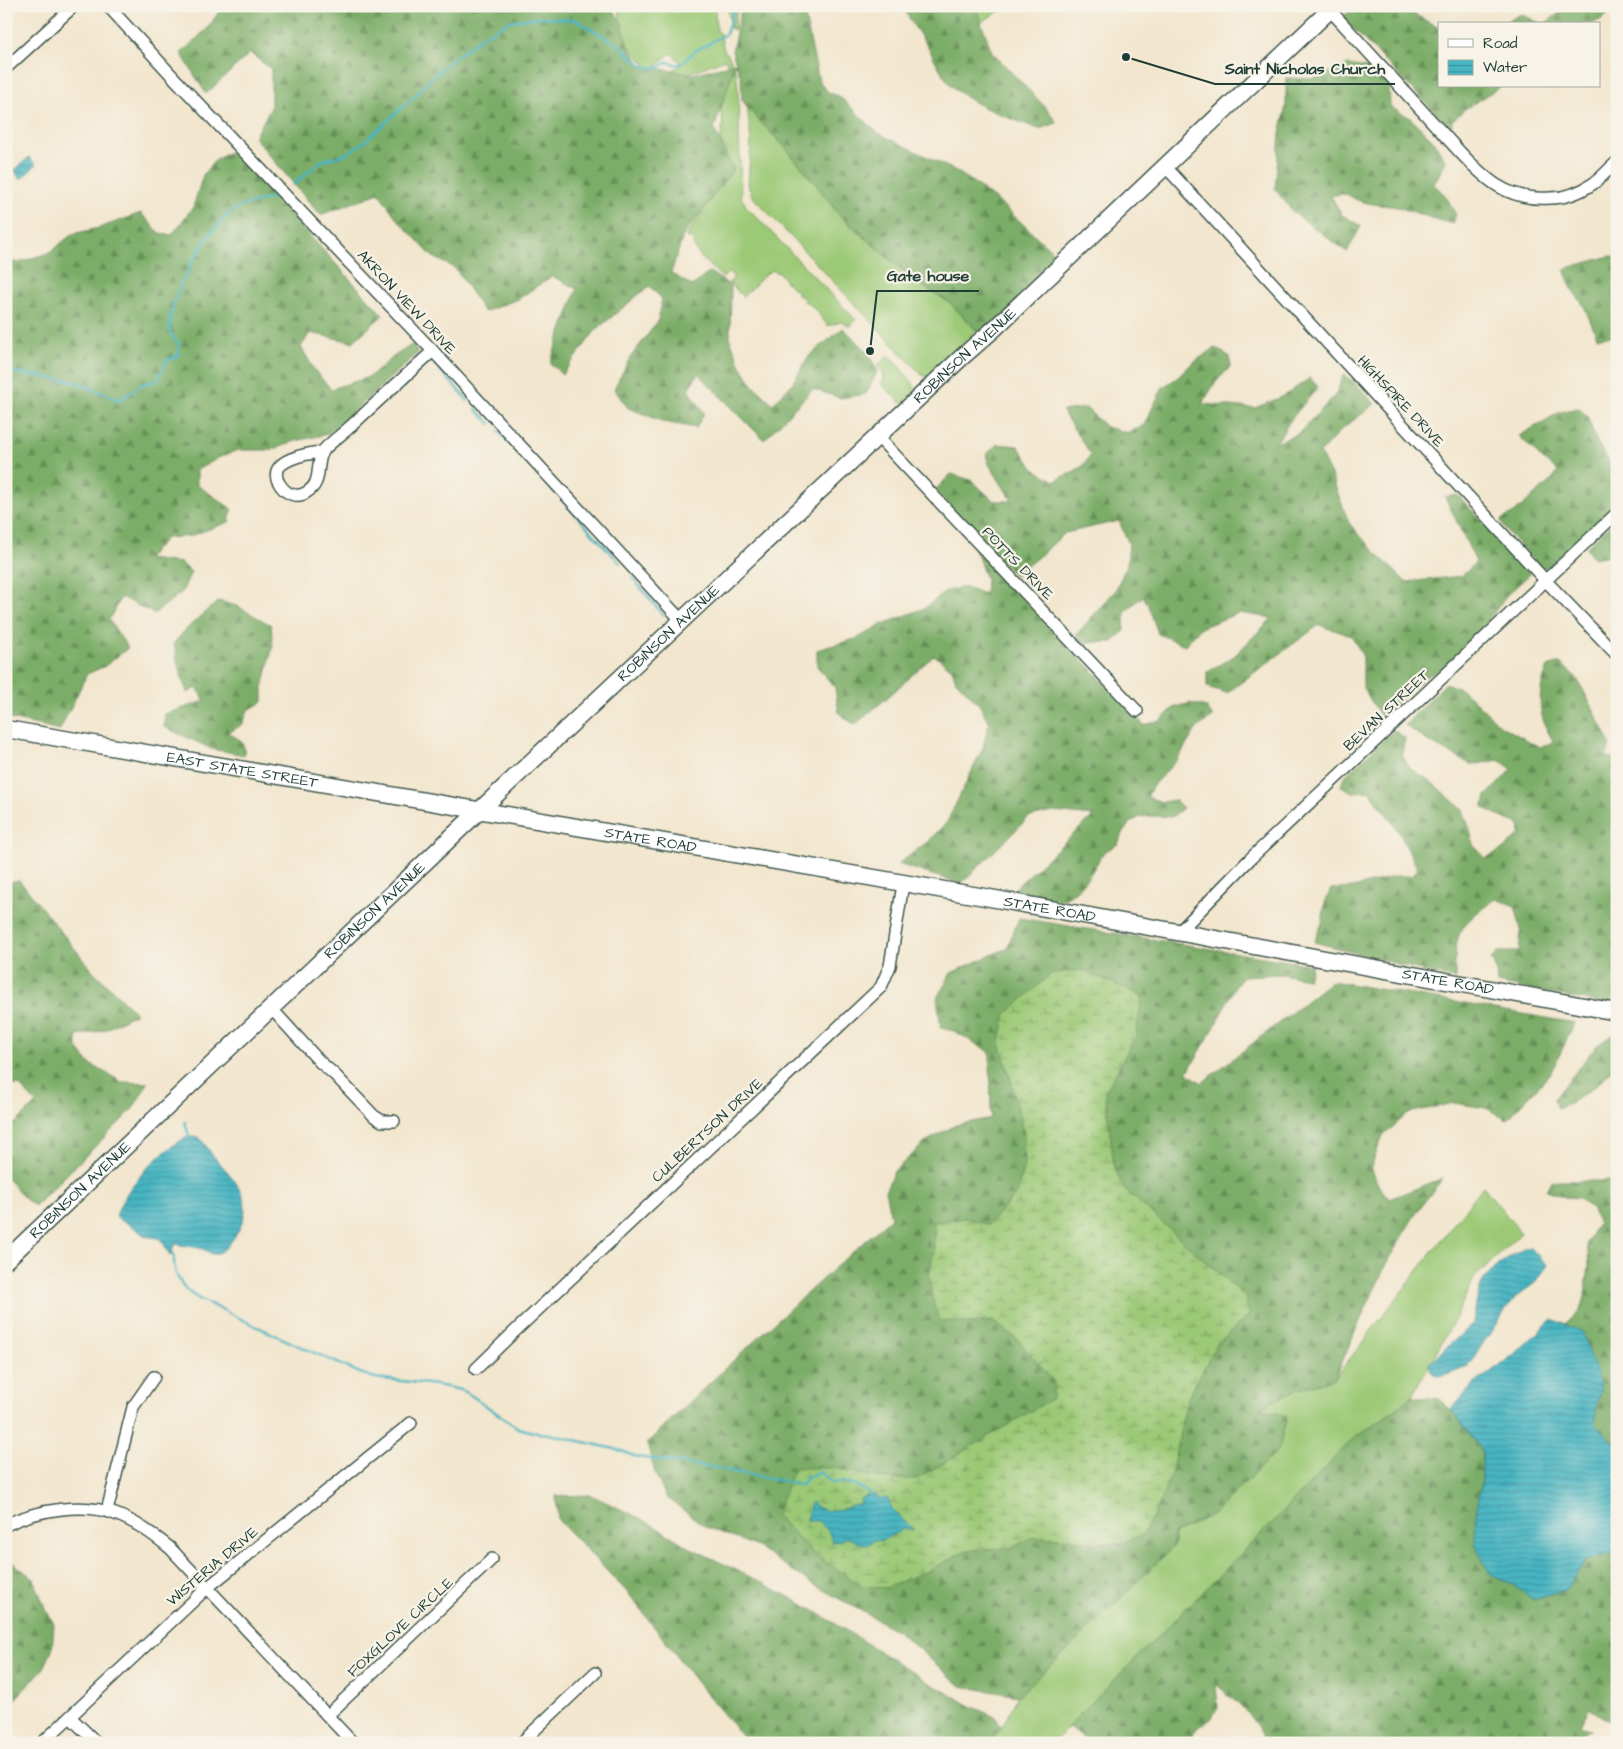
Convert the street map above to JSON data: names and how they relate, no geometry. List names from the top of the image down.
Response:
{
  "streets": {
    "main road": ["ROBINSON AVENUE", "EAST STATE STREET", "STATE ROAD"],
    "street": [
      "AKRON VIEW DRIVE",
      "HIGHSPIRE DRIVE",
      "POTTS DRIVE",
      "BEVAN STREET",
      "CULBERTSON DRIVE",
      "WISTERIA DRIVE",
      "FOXGLOVE CIRCLE"
    ]
  },
  "crossings": [
    ["AKRON VIEW DRIVE", "ROBINSON AVENUE"],
    ["ROBINSON AVENUE", "HIGHSPIRE DRIVE"],
    ["ROBINSON AVENUE", "POTTS DRIVE"],
    ["ROBINSON AVENUE", "EAST STATE STREET"],
    ["ROBINSON AVENUE", "STATE ROAD"],
    ["HIGHSPIRE DRIVE", "BEVAN STREET"],
    ["BEVAN STREET", "STATE ROAD"],
    ["EAST STATE STREET", "STATE ROAD"],
    ["STATE ROAD", "CULBERTSON DRIVE"]
  ],
  "places": ["Saint Nicholas Church", "Gate house"],
  "legend": ["Road", "Water"]
}
